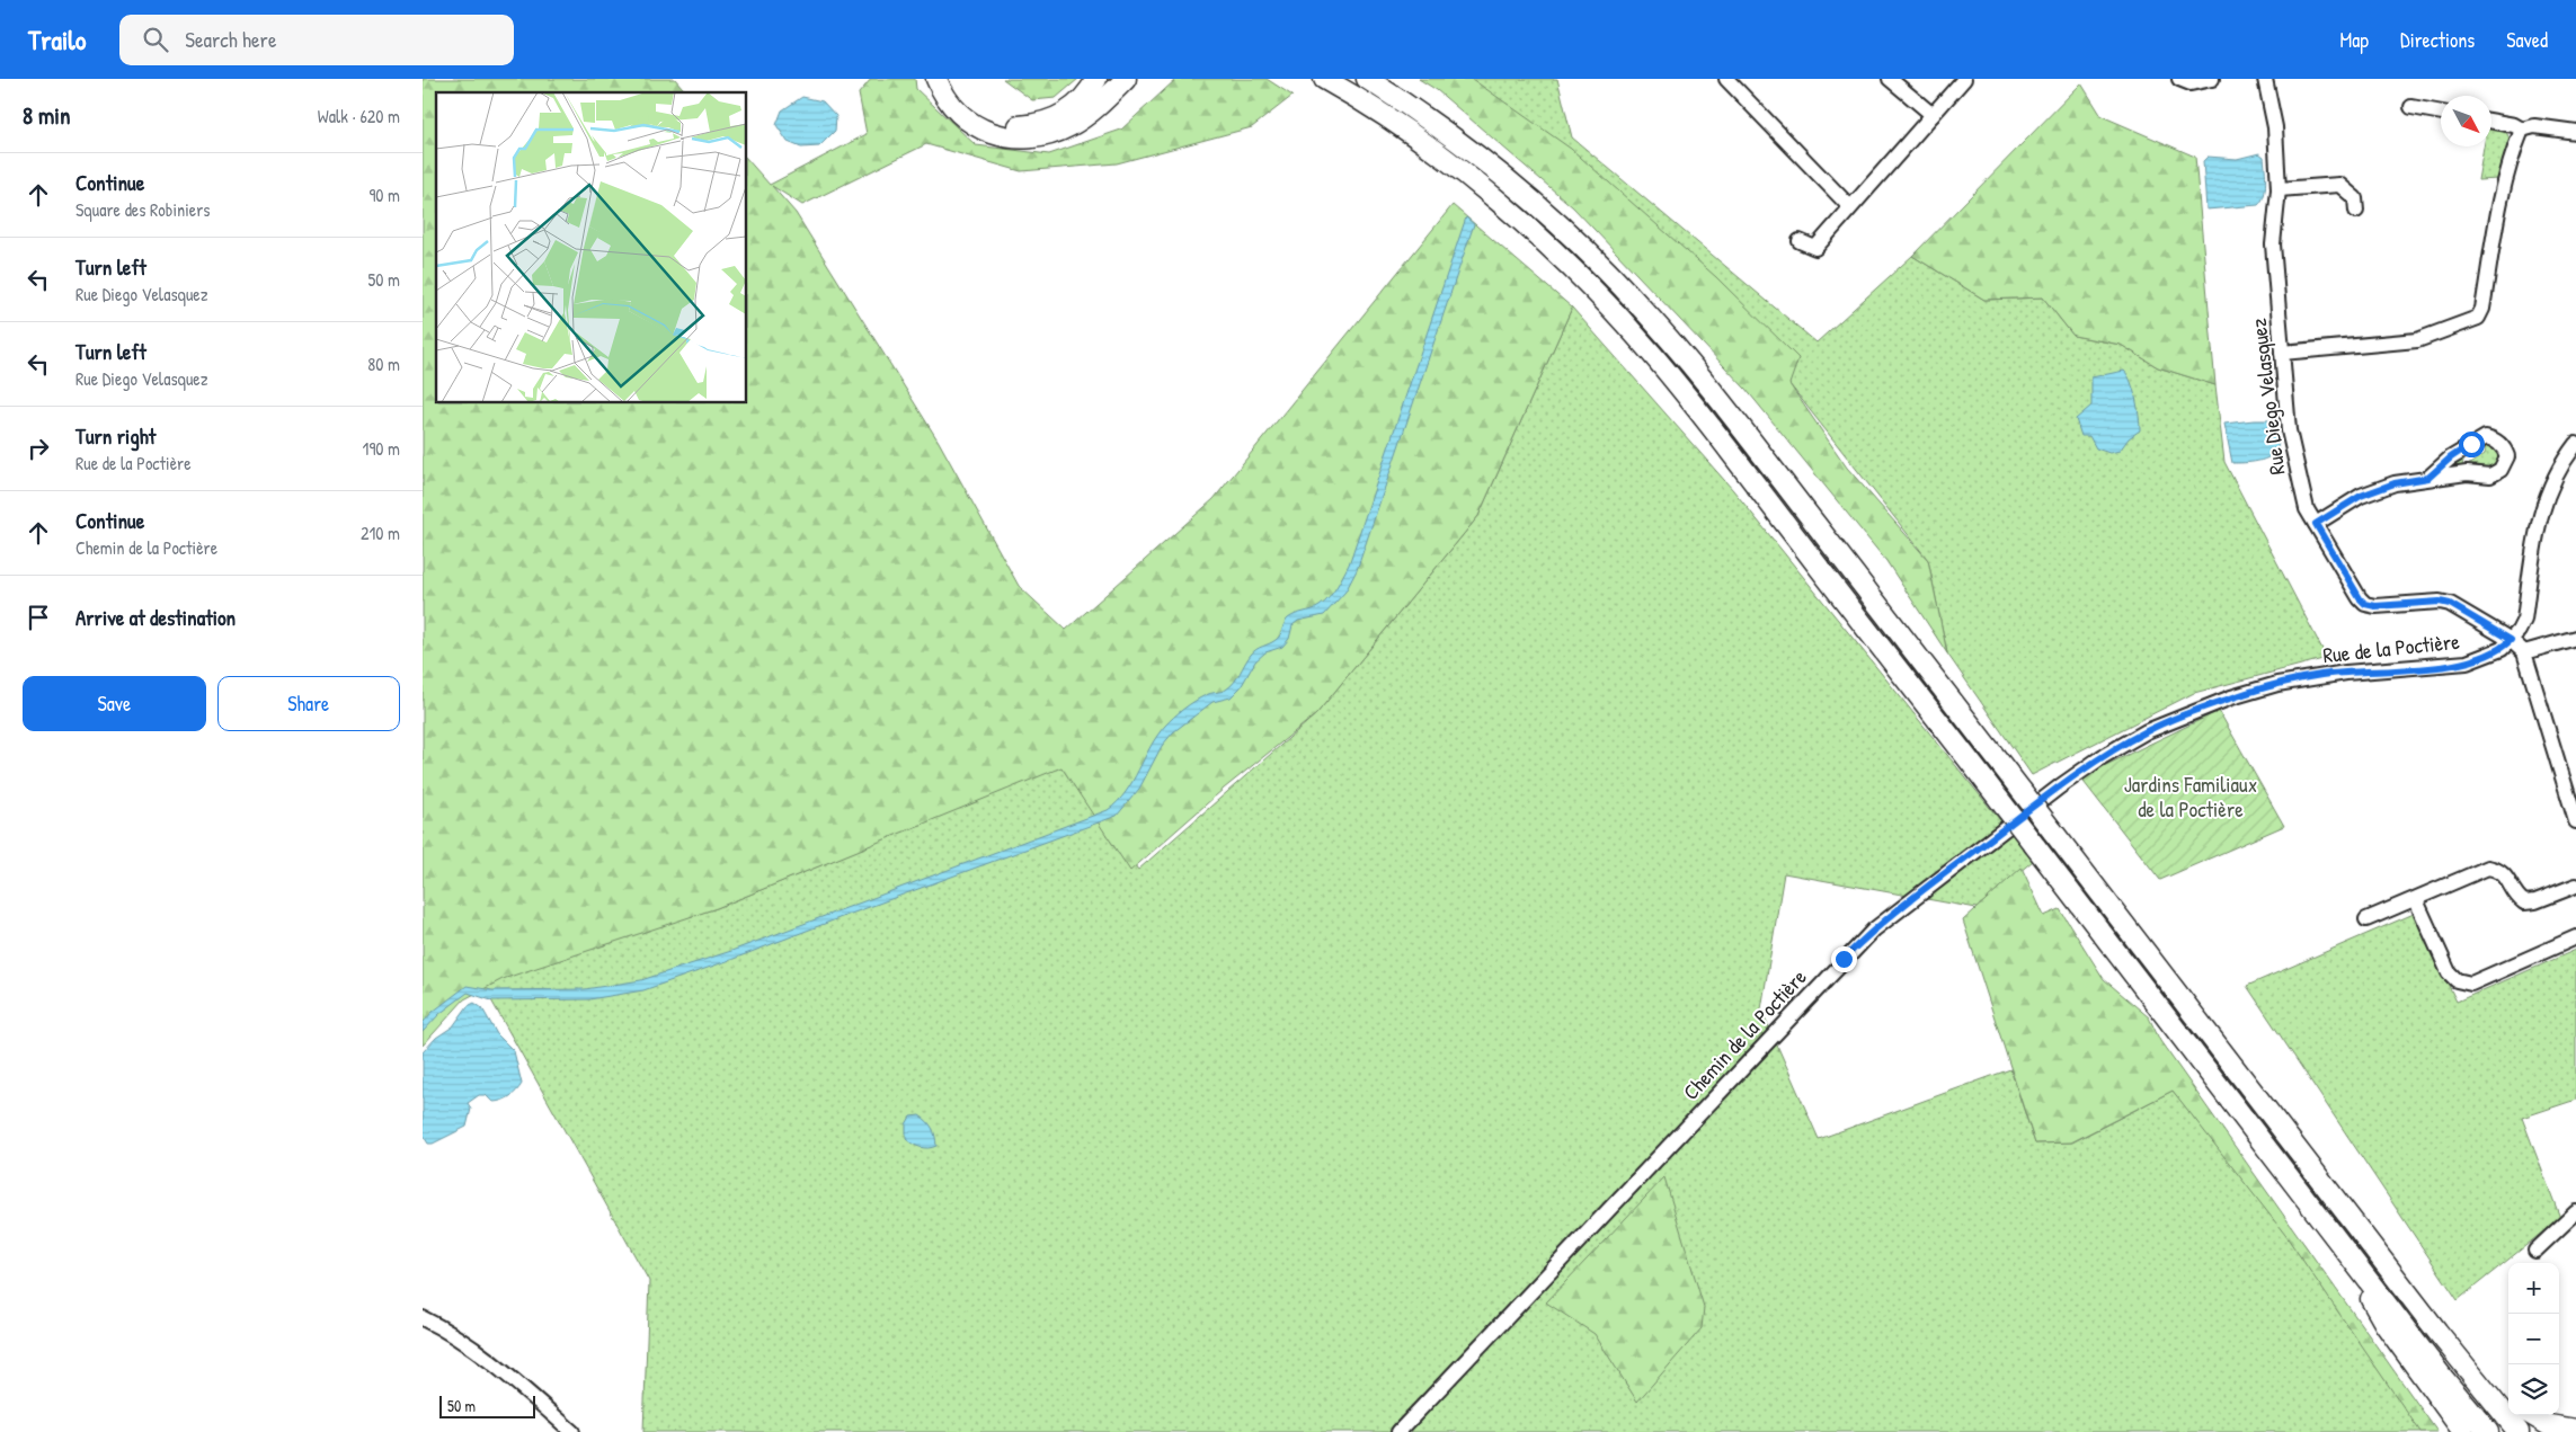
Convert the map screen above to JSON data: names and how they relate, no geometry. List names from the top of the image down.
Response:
{
  "streets": {
    "street": ["Rue Diego Velasquez", "Rue de la Poctière", "Chemin de la Poctière"]
  },
  "crossings": [
    ["Rue Diego Velasquez", "Rue de la Poctière"],
    ["Rue de la Poctière", "Chemin de la Poctière"]
  ],
  "parks": ["Jardins Familiaux de la Poctière"],
  "scale_bar": "50 m",
  "north": "bottom right",
  "page": {
    "header": "Trailo",
    "search": "Search here",
    "nav": ["Map", "Directions", "Saved"],
    "heading": ["8 min", "Walk · 620 m"],
    "list": [
      ["Continue", "Square des Robiniers", "90 m"],
      ["Turn left", "Rue Diego Velasquez", "50 m"],
      ["Turn left", "Rue Diego Velasquez", "80 m"],
      ["Turn right", "Rue de la Poctière", "190 m"],
      ["Continue", "Chemin de la Poctière", "210 m"],
      "Arrive at destination"
    ],
    "buttons": ["Save", "Share"],
    "map_buttons": ["+", "−"],
    "scale": "50 m"
  }
}
